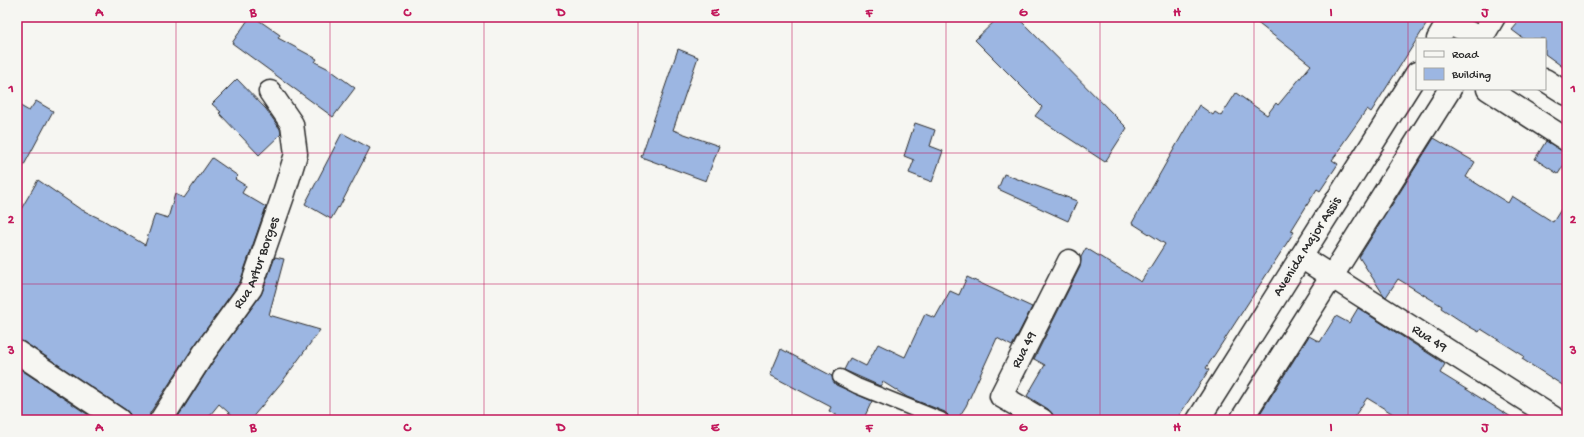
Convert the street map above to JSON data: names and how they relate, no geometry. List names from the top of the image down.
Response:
{
  "streets": {
    "street": ["Avenida Major Assis", "Rua Artur Borges", "Rua 49"]
  },
  "crossings": [
    ["Avenida Major Assis", "Rua 49"]
  ],
  "legend": ["Road", "Building"],
  "grid": {
    "columns": [
      "A",
      "B",
      "C",
      "D",
      "E",
      "F",
      "G",
      "H",
      "I",
      "J"
    ],
    "rows": ["1", "2", "3"]
  }
}
